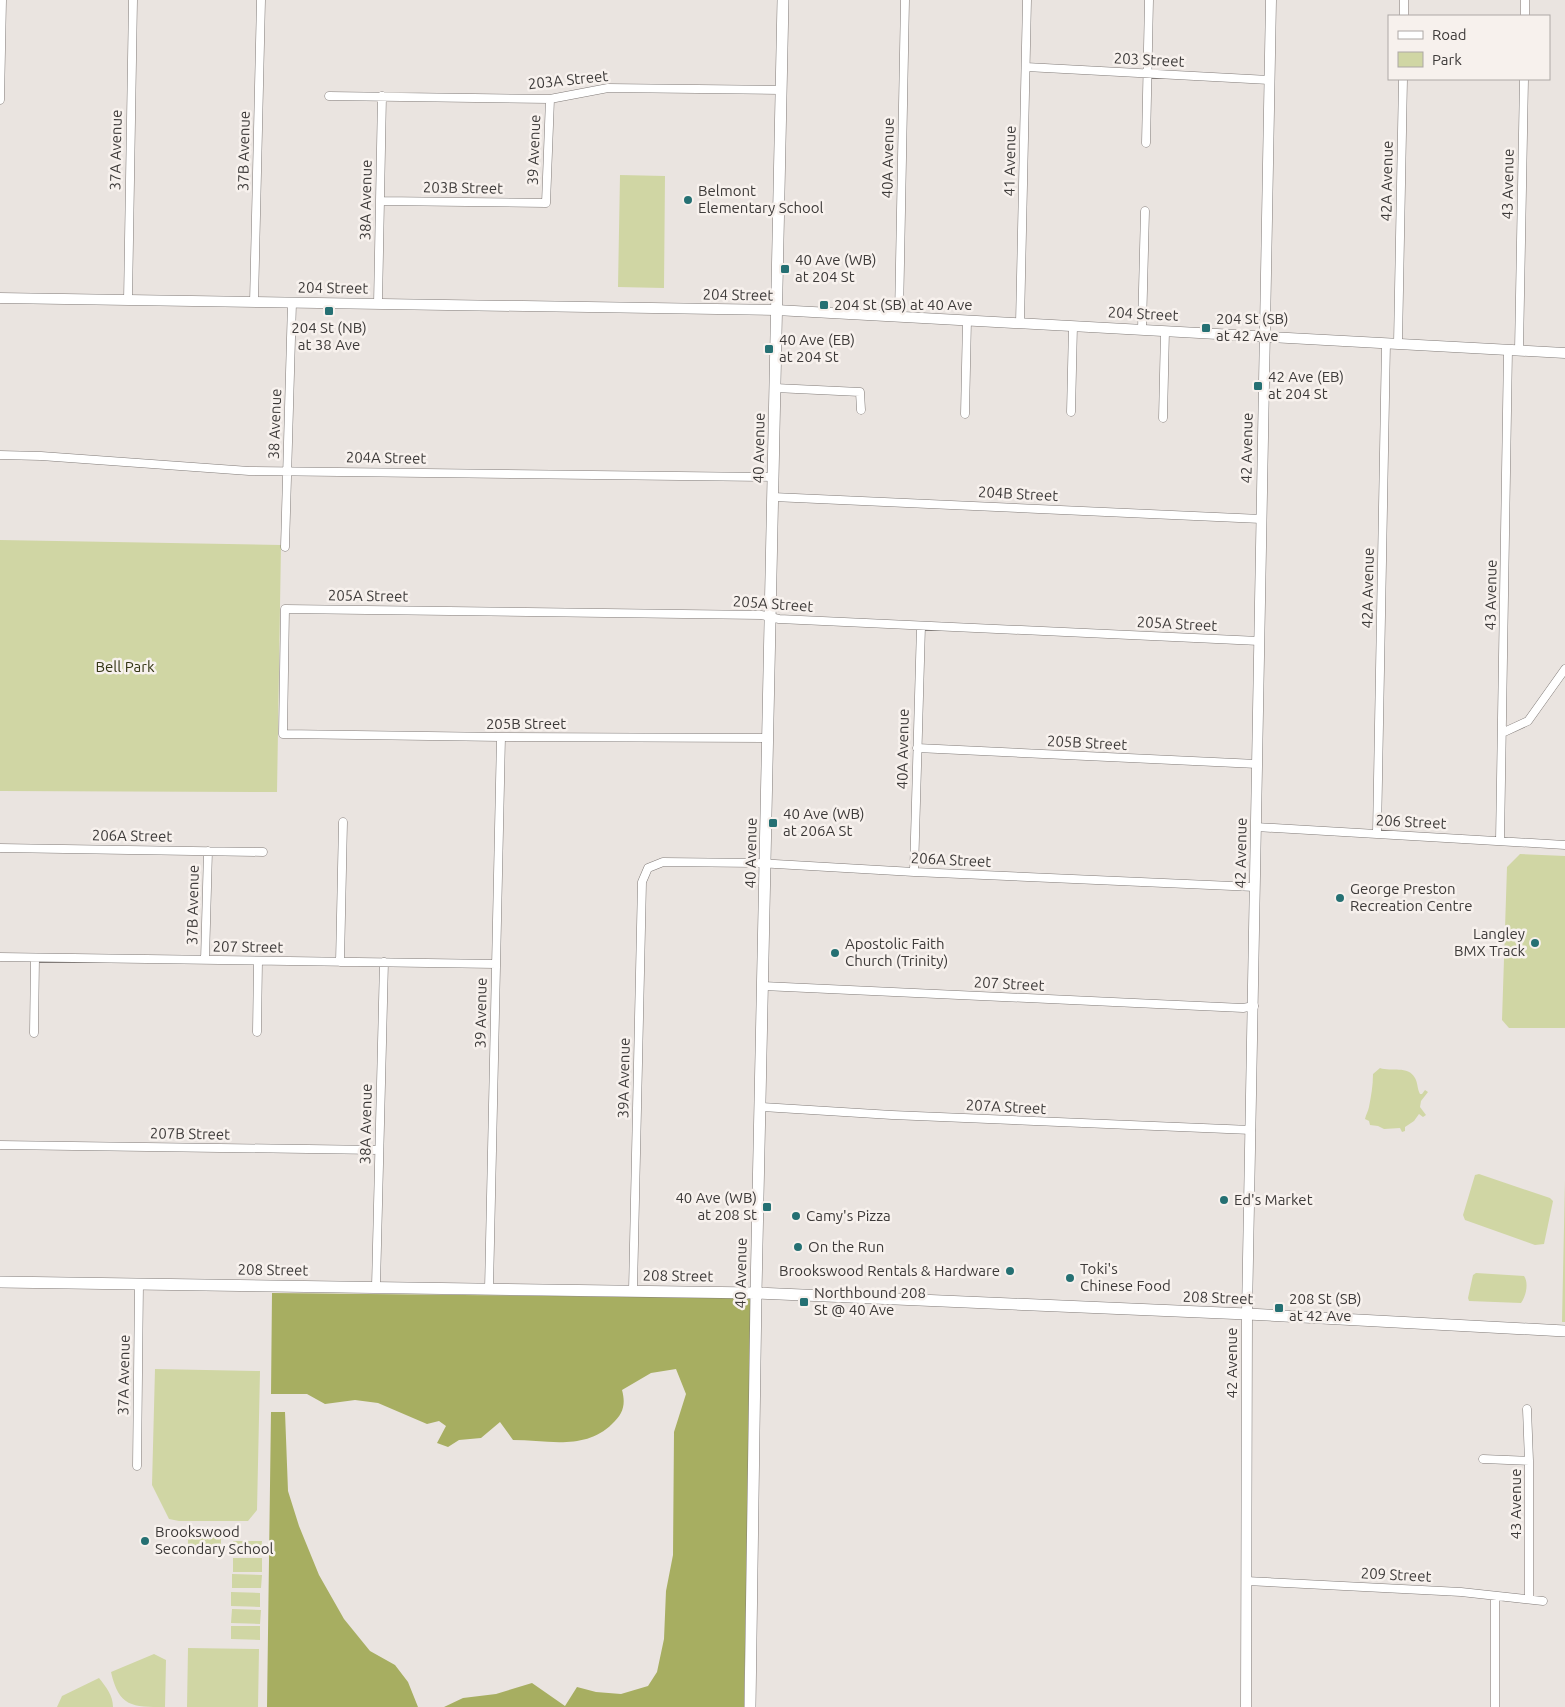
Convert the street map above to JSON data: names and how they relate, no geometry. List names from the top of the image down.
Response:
{
  "streets": {
    "main road": ["40 Avenue", "208 Street"],
    "street": [
      "203 Street",
      "203A Street",
      "37A Avenue",
      "39 Avenue",
      "37B Avenue",
      "40A Avenue",
      "41 Avenue",
      "42A Avenue",
      "43 Avenue",
      "203B Street",
      "38A Avenue",
      "204 Street",
      "38 Avenue",
      "42 Avenue",
      "204A Street",
      "204B Street",
      "205A Street",
      "205B Street",
      "206 Street",
      "206A Street",
      "207 Street",
      "39A Avenue",
      "207A Street",
      "207B Street",
      "209 Street"
    ]
  },
  "crossings": [
    ["203 Street", "41 Avenue"],
    ["203 Street", "42 Avenue"],
    ["203A Street", "39 Avenue"],
    ["203A Street", "38A Avenue"],
    ["203A Street", "40 Avenue"],
    ["37A Avenue", "204 Street"],
    ["37A Avenue", "208 Street"],
    ["39 Avenue", "203B Street"],
    ["39 Avenue", "205B Street"],
    ["39 Avenue", "207 Street"],
    ["39 Avenue", "208 Street"],
    ["37B Avenue", "204 Street"],
    ["37B Avenue", "206A Street"],
    ["37B Avenue", "207 Street"],
    ["40A Avenue", "204 Street"],
    ["40A Avenue", "205A Street"],
    ["40A Avenue", "205B Street"],
    ["40A Avenue", "206A Street"],
    ["41 Avenue", "204 Street"],
    ["42A Avenue", "204 Street"],
    ["42A Avenue", "206 Street"],
    ["43 Avenue", "204 Street"],
    ["43 Avenue", "206 Street"],
    ["43 Avenue", "209 Street"],
    ["203B Street", "38A Avenue"],
    ["38A Avenue", "204 Street"],
    ["38A Avenue", "207 Street"],
    ["38A Avenue", "207B Street"],
    ["38A Avenue", "208 Street"],
    ["204 Street", "38 Avenue"],
    ["204 Street", "40 Avenue"],
    ["204 Street", "42 Avenue"],
    ["38 Avenue", "204A Street"],
    ["40 Avenue", "204A Street"],
    ["40 Avenue", "204B Street"],
    ["40 Avenue", "205A Street"],
    ["40 Avenue", "205B Street"],
    ["40 Avenue", "206A Street"],
    ["40 Avenue", "207 Street"],
    ["40 Avenue", "207A Street"],
    ["40 Avenue", "208 Street"],
    ["42 Avenue", "204B Street"],
    ["42 Avenue", "205A Street"],
    ["42 Avenue", "205B Street"],
    ["42 Avenue", "206 Street"],
    ["42 Avenue", "206A Street"],
    ["42 Avenue", "207 Street"],
    ["42 Avenue", "207A Street"],
    ["42 Avenue", "208 Street"],
    ["42 Avenue", "209 Street"],
    ["205A Street", "205B Street"],
    ["206A Street", "39A Avenue"],
    ["39A Avenue", "208 Street"]
  ],
  "parks": ["Bell Park"],
  "places": {
    "other": [
      "Belmont Elementary School",
      "George Preston Recreation Centre",
      "Langley BMX Track",
      "Apostolic Faith Church (Trinity)",
      "Ed's Market",
      "Camy's Pizza",
      "On the Run",
      "Brookswood Rentals & Hardware",
      "Toki's Chinese Food",
      "Brookswood Secondary School"
    ],
    "transit": [
      "40 Ave (WB) at 204 St",
      "204 St (SB) at 40 Ave",
      "204 St (NB) at 38 Ave",
      "204 St (SB) at 42 Ave",
      "40 Ave (EB) at 204 St",
      "42 Ave (EB) at 204 St",
      "40 Ave (WB) at 206A St",
      "40 Ave (WB) at 208 St",
      "Northbound 208 St @ 40 Ave",
      "208 St (SB) at 42 Ave"
    ]
  },
  "legend": ["Road", "Park"]
}
